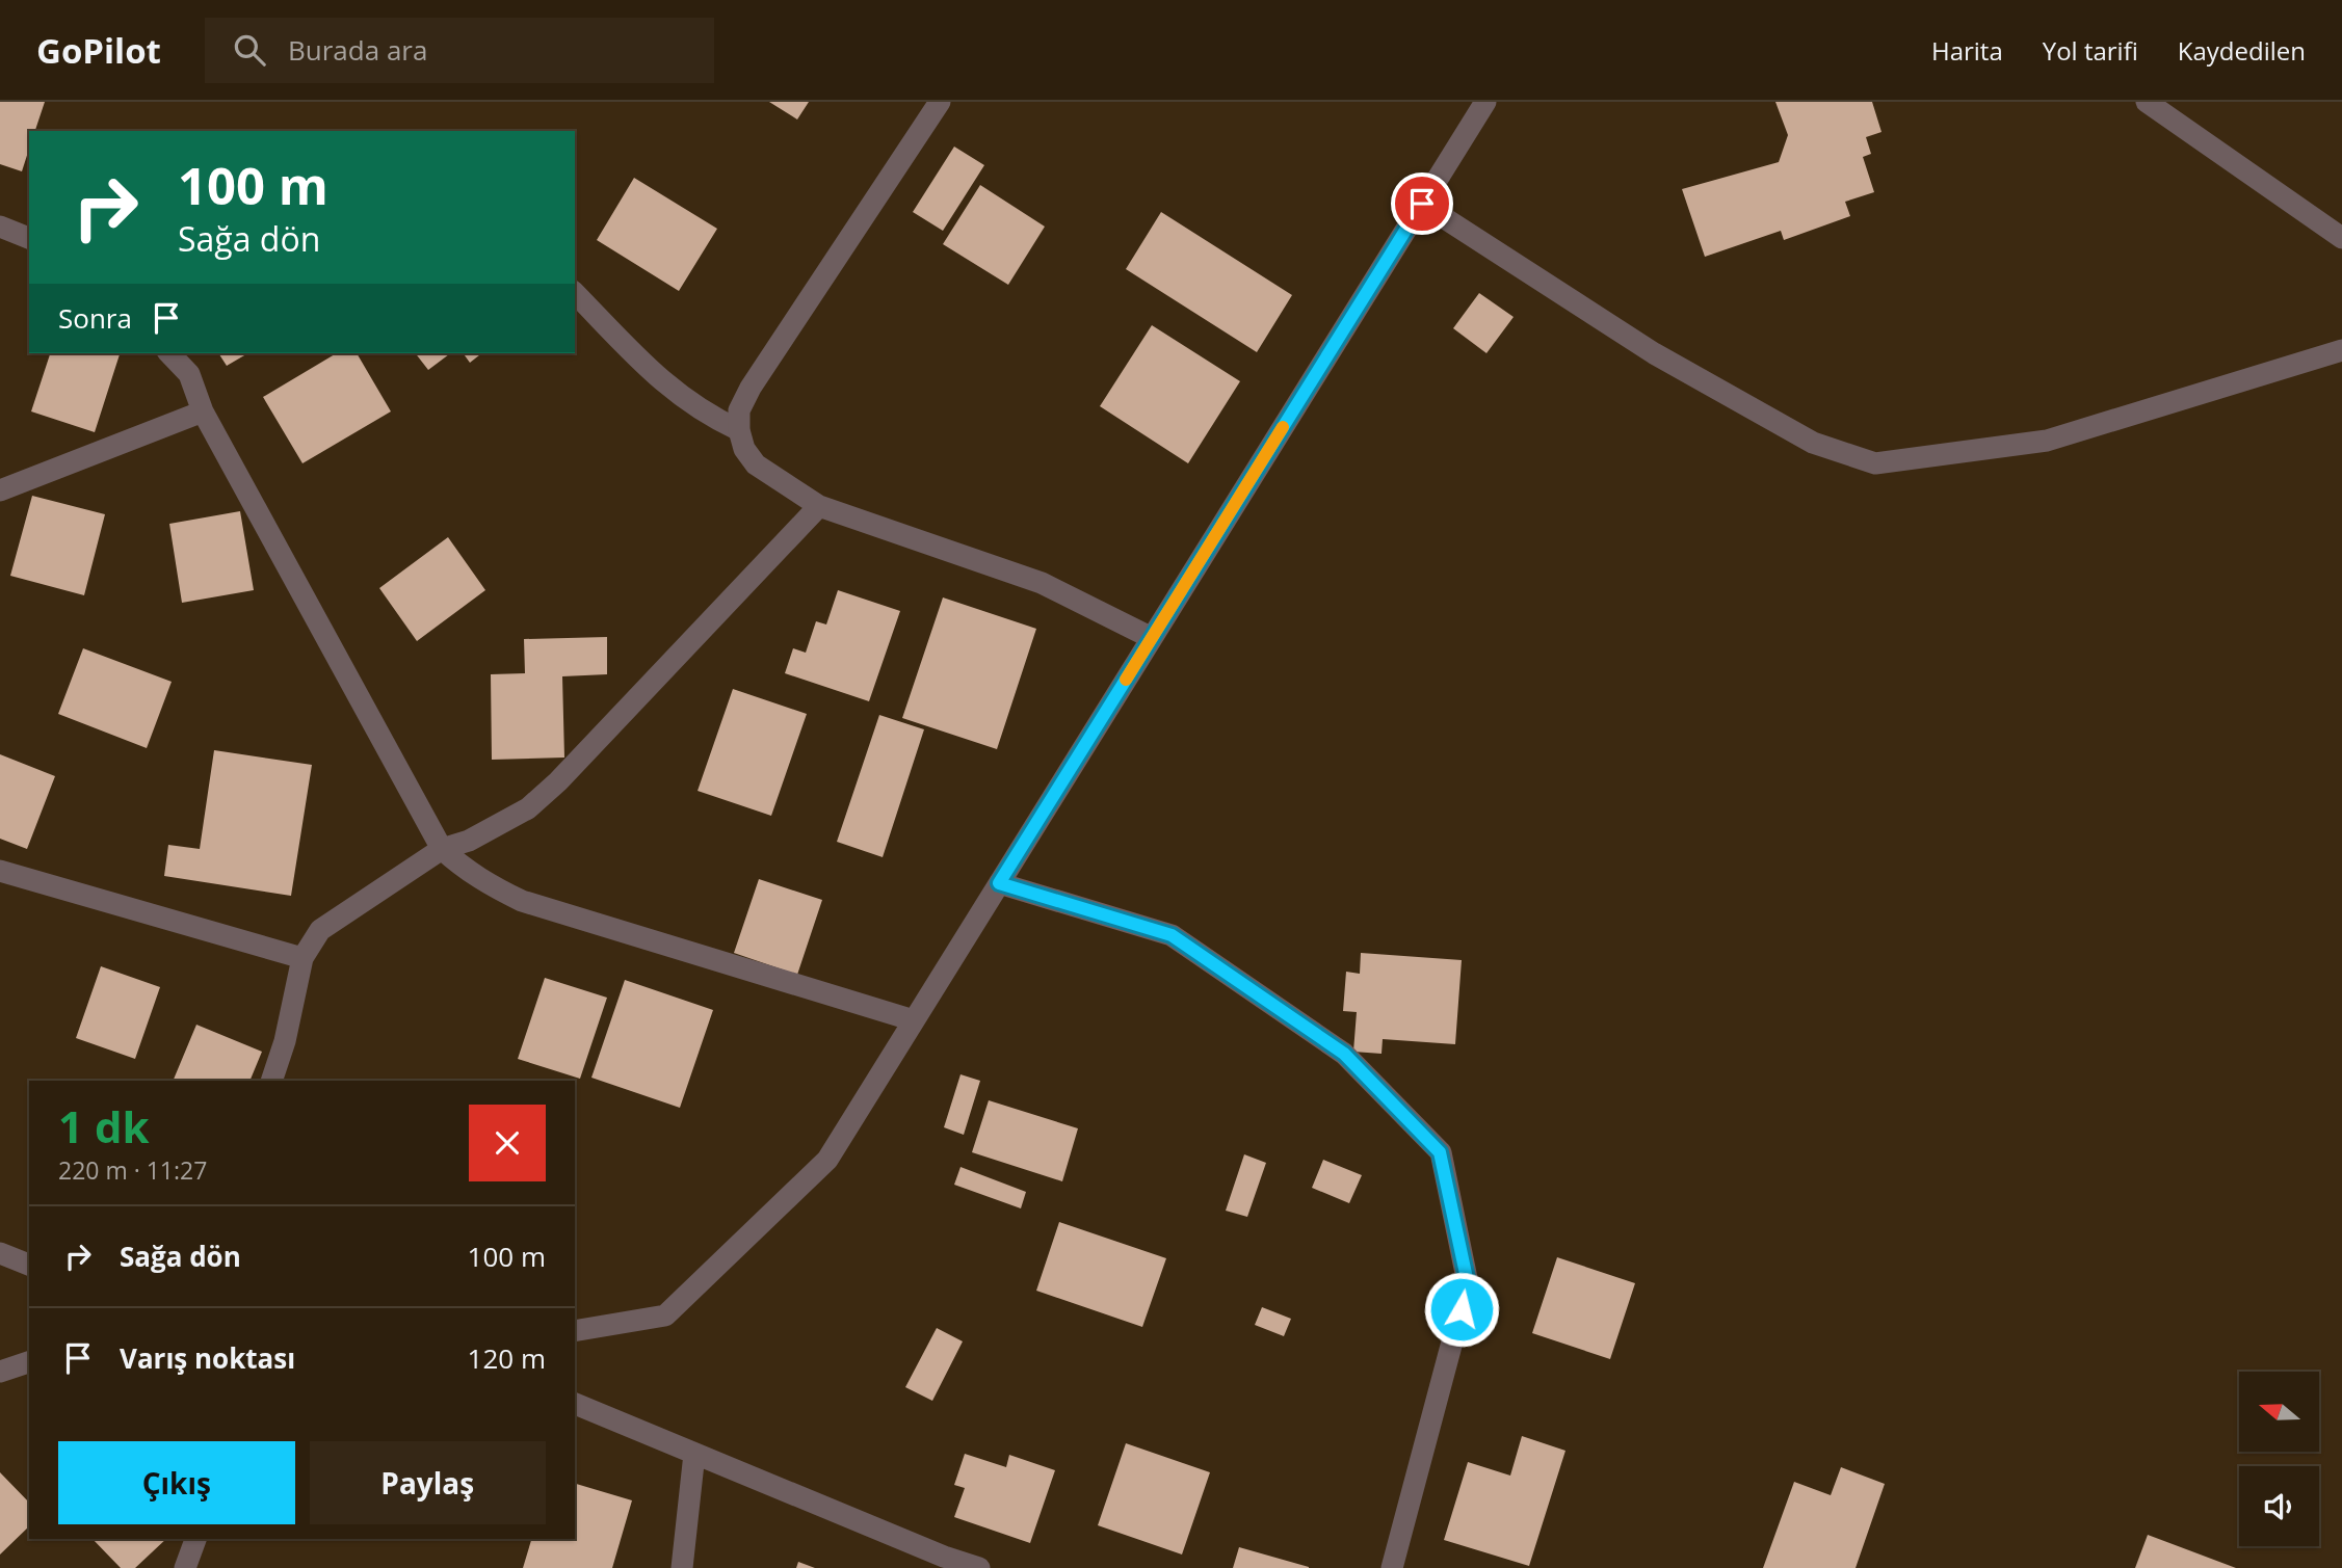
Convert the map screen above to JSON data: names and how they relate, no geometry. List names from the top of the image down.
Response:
{
  "north": "left",
  "page": {
    "header": "GoPilot",
    "search": "Burada ara",
    "nav": ["Harita", "Yol tarifi", "Kaydedilen"],
    "turn": ["100 m", "Sağa dön"],
    "then": "Sonra",
    "heading": ["1 dk", "220 m · 11:27"],
    "list": [
      {
        "name": "Sağa dön",
        "value": "100 m"
      },
      {
        "name": "Varış noktası",
        "value": "120 m"
      }
    ],
    "buttons": ["Çıkış", "Paylaş"]
  }
}
